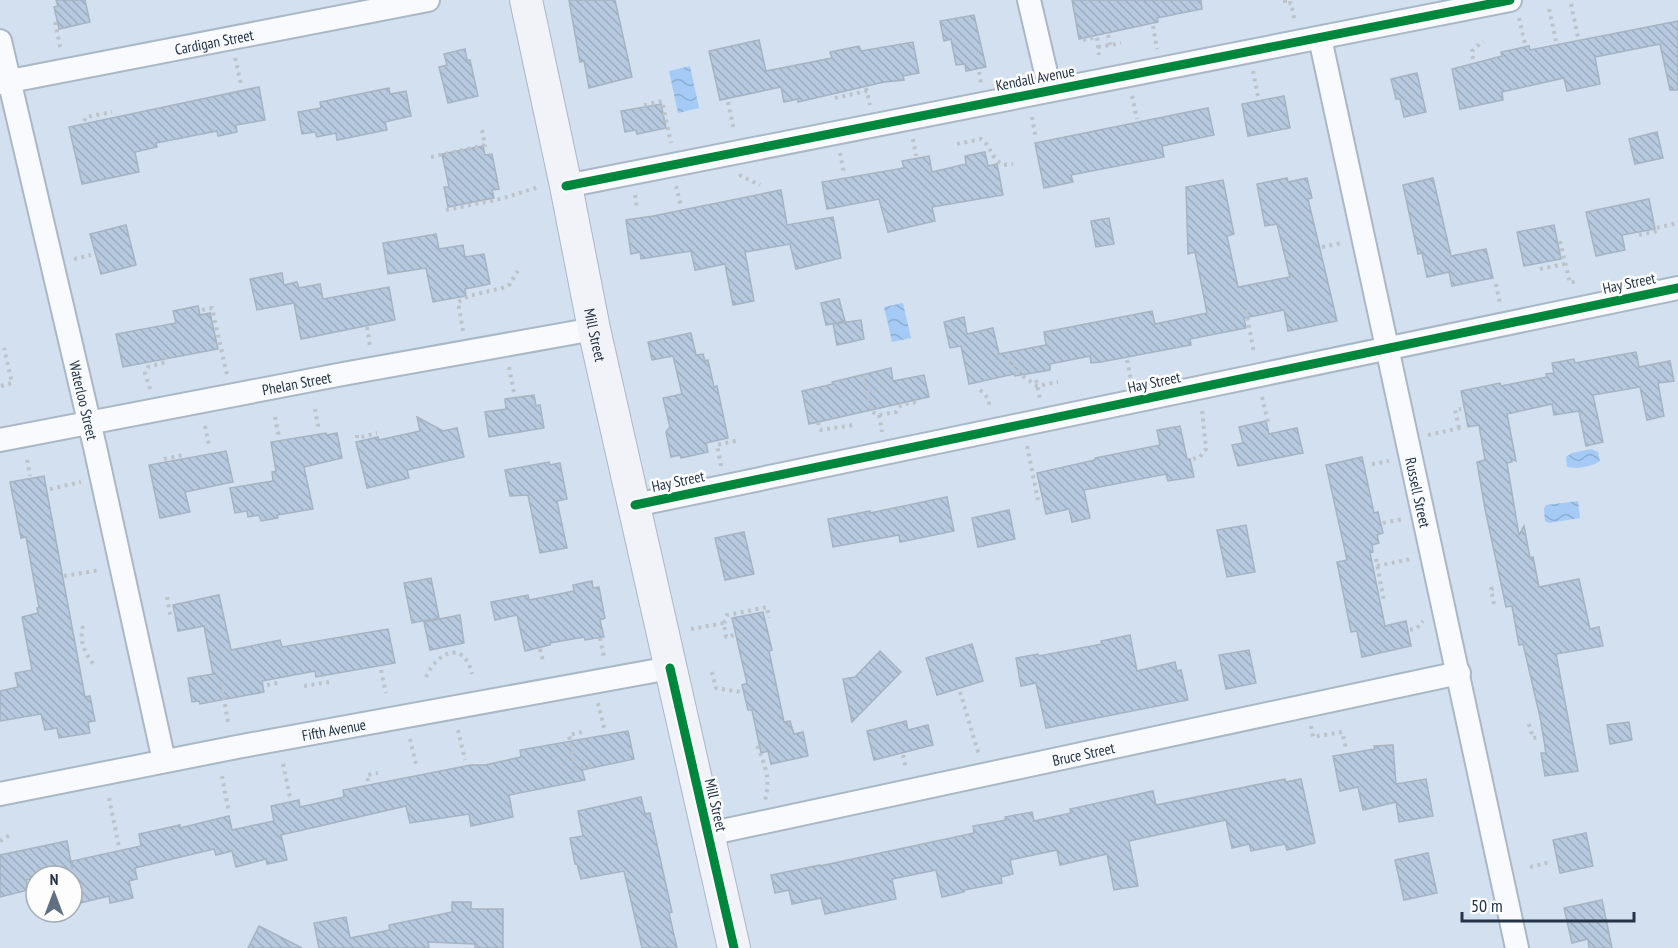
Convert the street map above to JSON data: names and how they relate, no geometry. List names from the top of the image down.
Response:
{
  "streets": {
    "main road": ["Mill Street"],
    "street": [
      "Cardigan Street",
      "Kendall Avenue",
      "Hay Street",
      "Phelan Street",
      "Waterloo Street",
      "Russell Street",
      "Fifth Avenue",
      "Bruce Street"
    ]
  },
  "crossings": [
    ["Cardigan Street", "Waterloo Street"],
    ["Kendall Avenue", "Mill Street"],
    ["Kendall Avenue", "Russell Street"],
    ["Hay Street", "Mill Street"],
    ["Hay Street", "Russell Street"],
    ["Mill Street", "Phelan Street"],
    ["Mill Street", "Fifth Avenue"],
    ["Mill Street", "Bruce Street"],
    ["Phelan Street", "Waterloo Street"],
    ["Waterloo Street", "Fifth Avenue"],
    ["Russell Street", "Bruce Street"]
  ],
  "scale_bar": "50 m",
  "north": "top"
}
